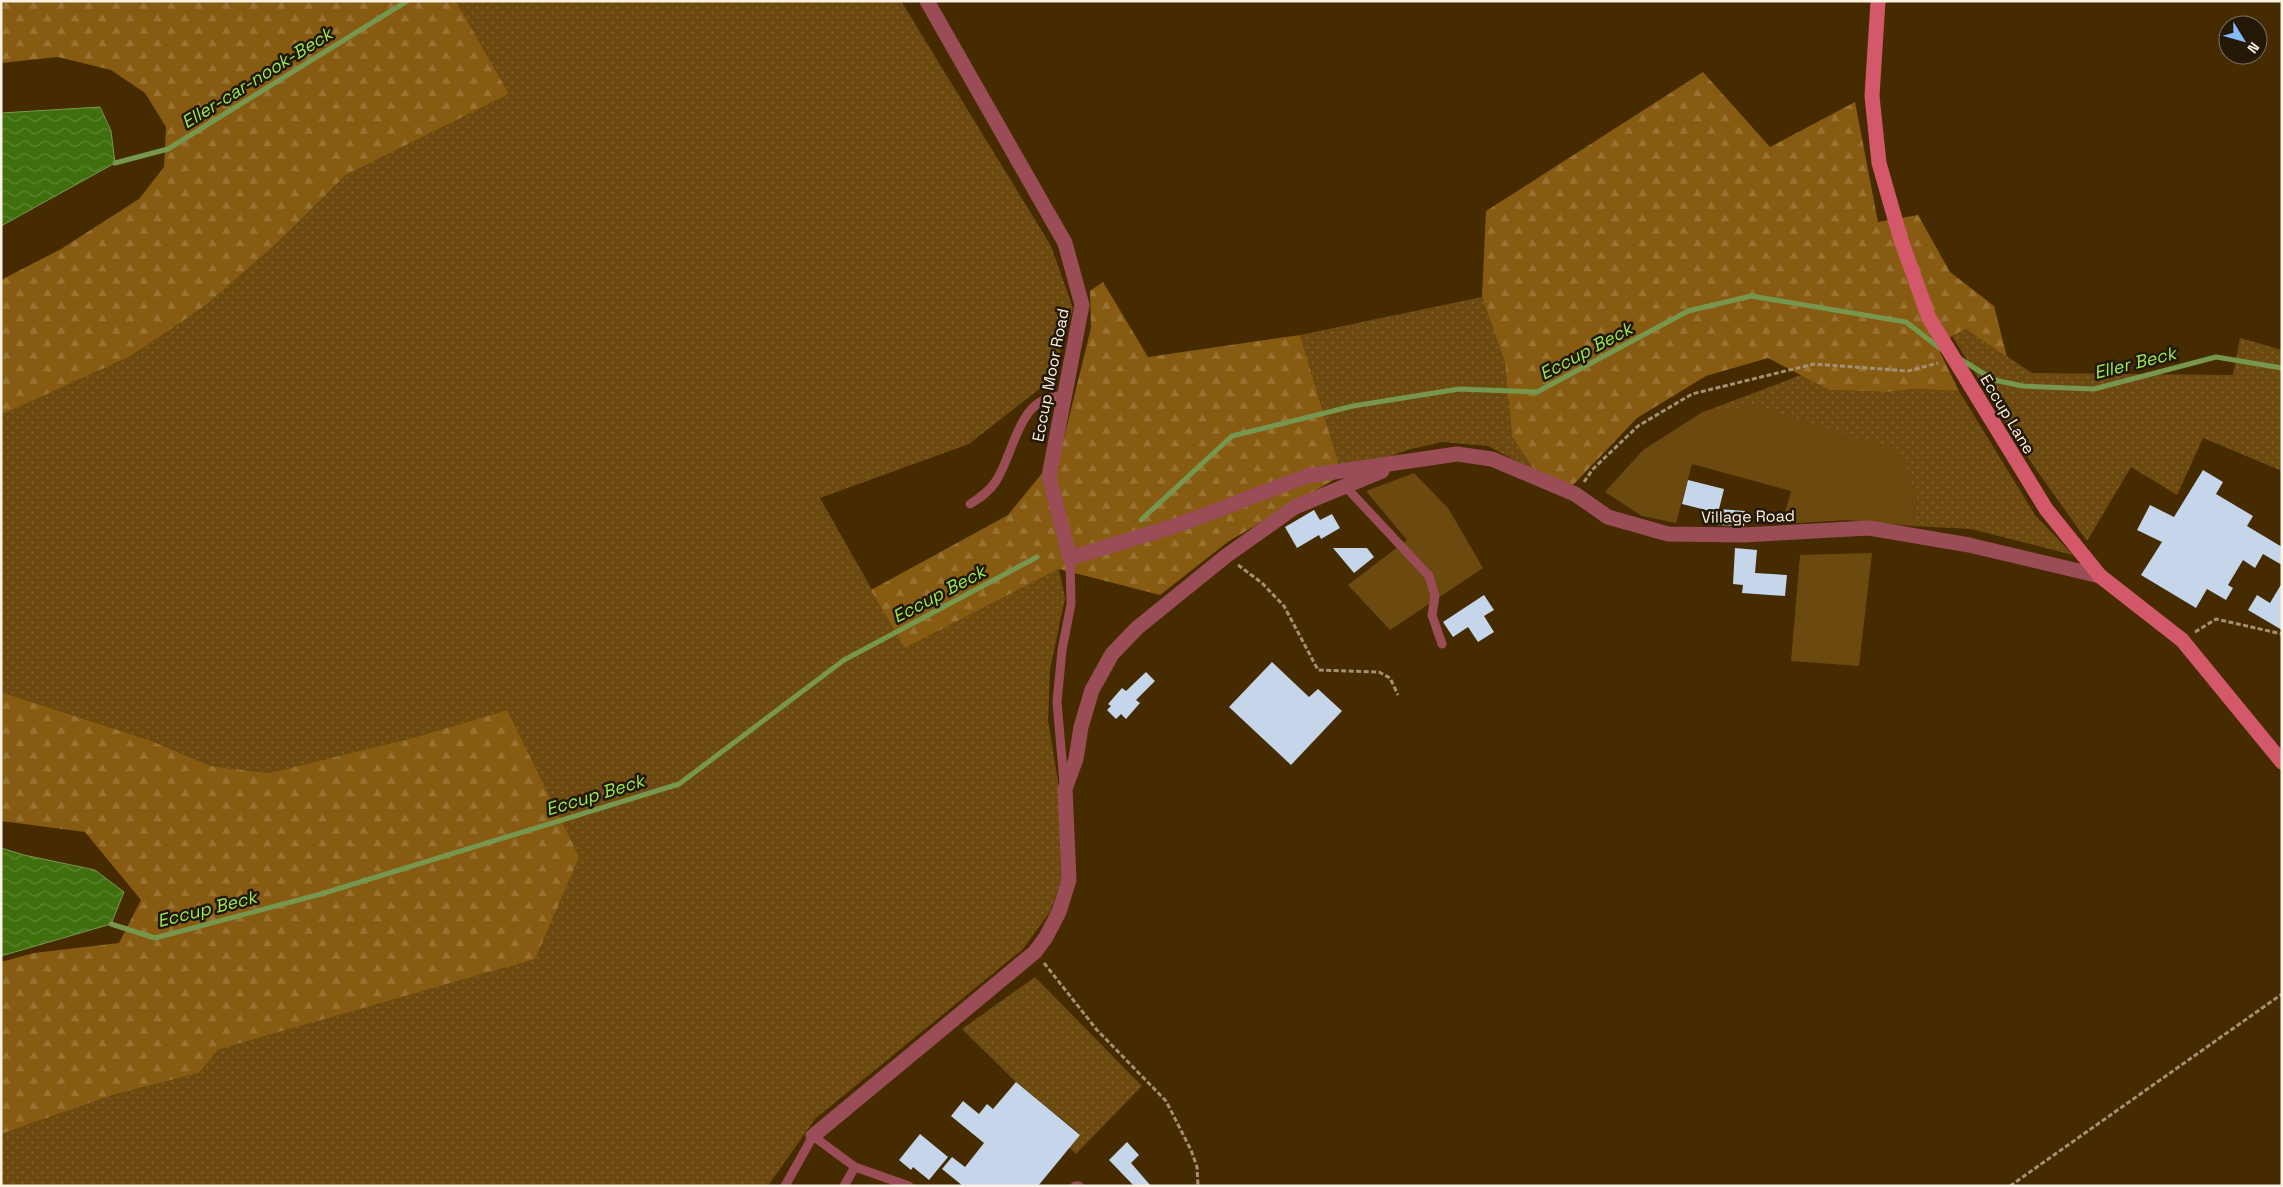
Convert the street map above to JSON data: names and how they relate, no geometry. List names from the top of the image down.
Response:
{
  "streets": {
    "street": ["Eccup Moor Road", "Eccup Lane", "Village Road"]
  },
  "crossings": [
    ["Eccup Lane", "Village Road"]
  ],
  "water": ["Eller-car-nook-Beck", "Eccup Beck", "Eller Beck"],
  "north": "bottom right"
}
